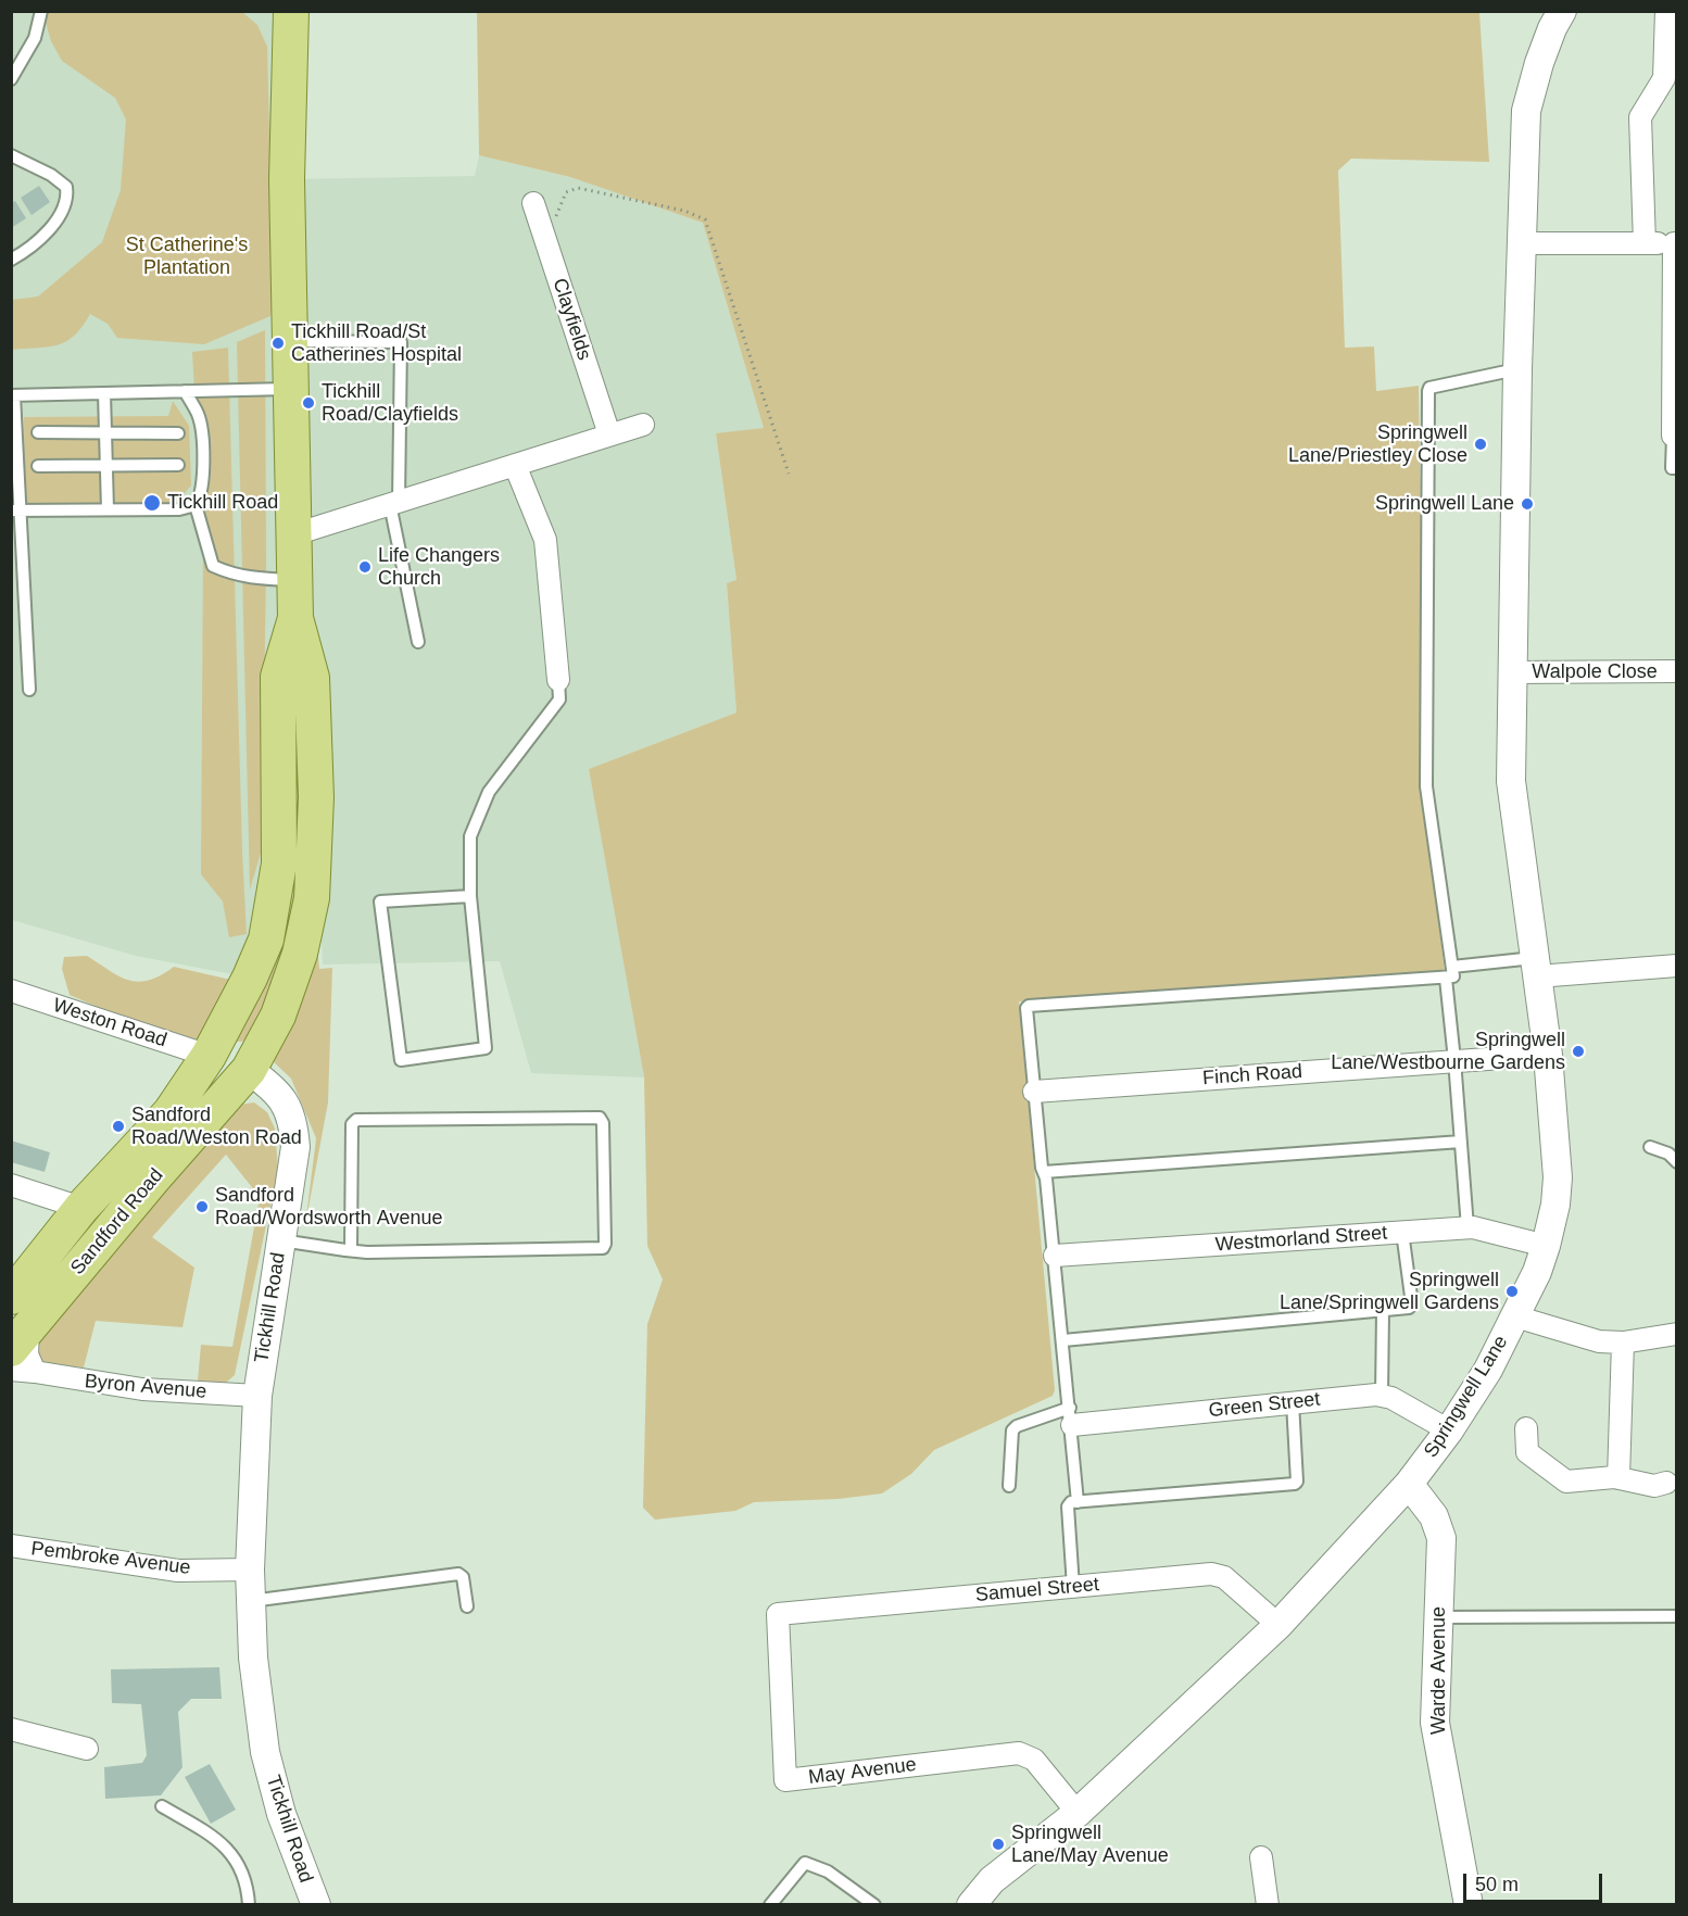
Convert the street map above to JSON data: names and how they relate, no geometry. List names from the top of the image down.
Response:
{
  "streets": {
    "main road": ["Sandford Road"],
    "street": [
      "Clayfields",
      "Walpole Close",
      "Weston Road",
      "Finch Road",
      "Westmorland Street",
      "Tickhill Road",
      "Byron Avenue",
      "Springwell Lane",
      "Green Street",
      "Pembroke Avenue",
      "Samuel Street",
      "Warde Avenue",
      "May Avenue"
    ]
  },
  "crossings": [
    ["Walpole Close", "Springwell Lane"],
    ["Weston Road", "Sandford Road"],
    ["Finch Road", "Springwell Lane"],
    ["Sandford Road", "Tickhill Road"],
    ["Sandford Road", "Byron Avenue"],
    ["Westmorland Street", "Springwell Lane"],
    ["Tickhill Road", "Byron Avenue"],
    ["Tickhill Road", "Pembroke Avenue"],
    ["Springwell Lane", "Green Street"],
    ["Springwell Lane", "Samuel Street"],
    ["Springwell Lane", "Warde Avenue"],
    ["Springwell Lane", "May Avenue"],
    ["Samuel Street", "May Avenue"]
  ],
  "parks": ["St Catherine's Plantation"],
  "places": [
    "Tickhill Road/St Catherines Hospital",
    "Tickhill Road/Clayfields",
    "Springwell Lane/Priestley Close",
    "Tickhill Road",
    "Springwell Lane",
    "Life Changers Church",
    "Springwell Lane/Westbourne Gardens",
    "Sandford Road/Weston Road",
    "Sandford Road/Wordsworth Avenue",
    "Springwell Lane/Springwell Gardens",
    "Springwell Lane/May Avenue"
  ],
  "scale_bar": "50 m"
}
